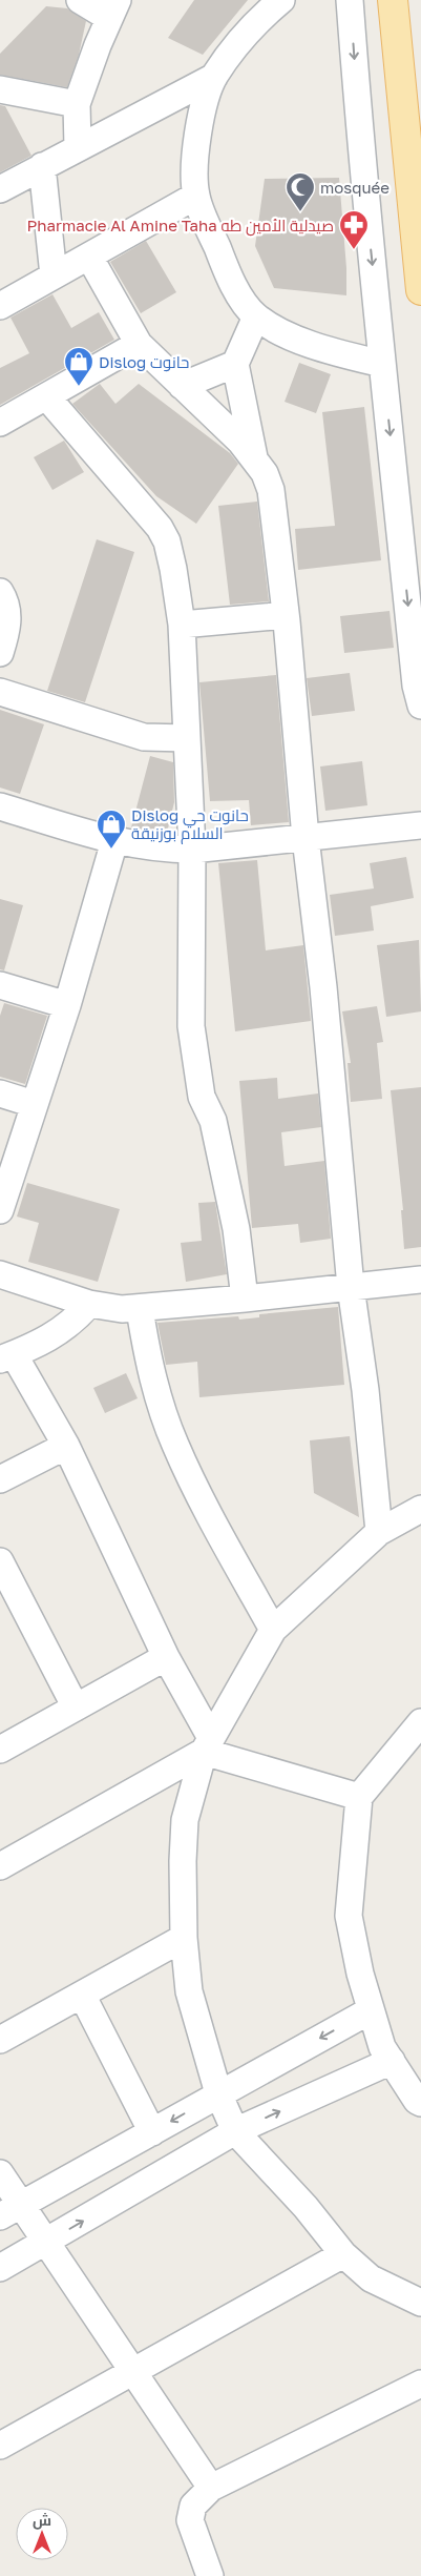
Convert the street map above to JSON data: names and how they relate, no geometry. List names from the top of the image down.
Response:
{
  "places": {
    "mosque": ["mosquée"],
    "pharmacy": ["Pharmacie Al Amine Taha صيدلية الأمين طه"],
    "shop": ["Dislog حانوت", "Dislog حانوت حي السلام بوزنيقة"]
  },
  "north": "top"
}
